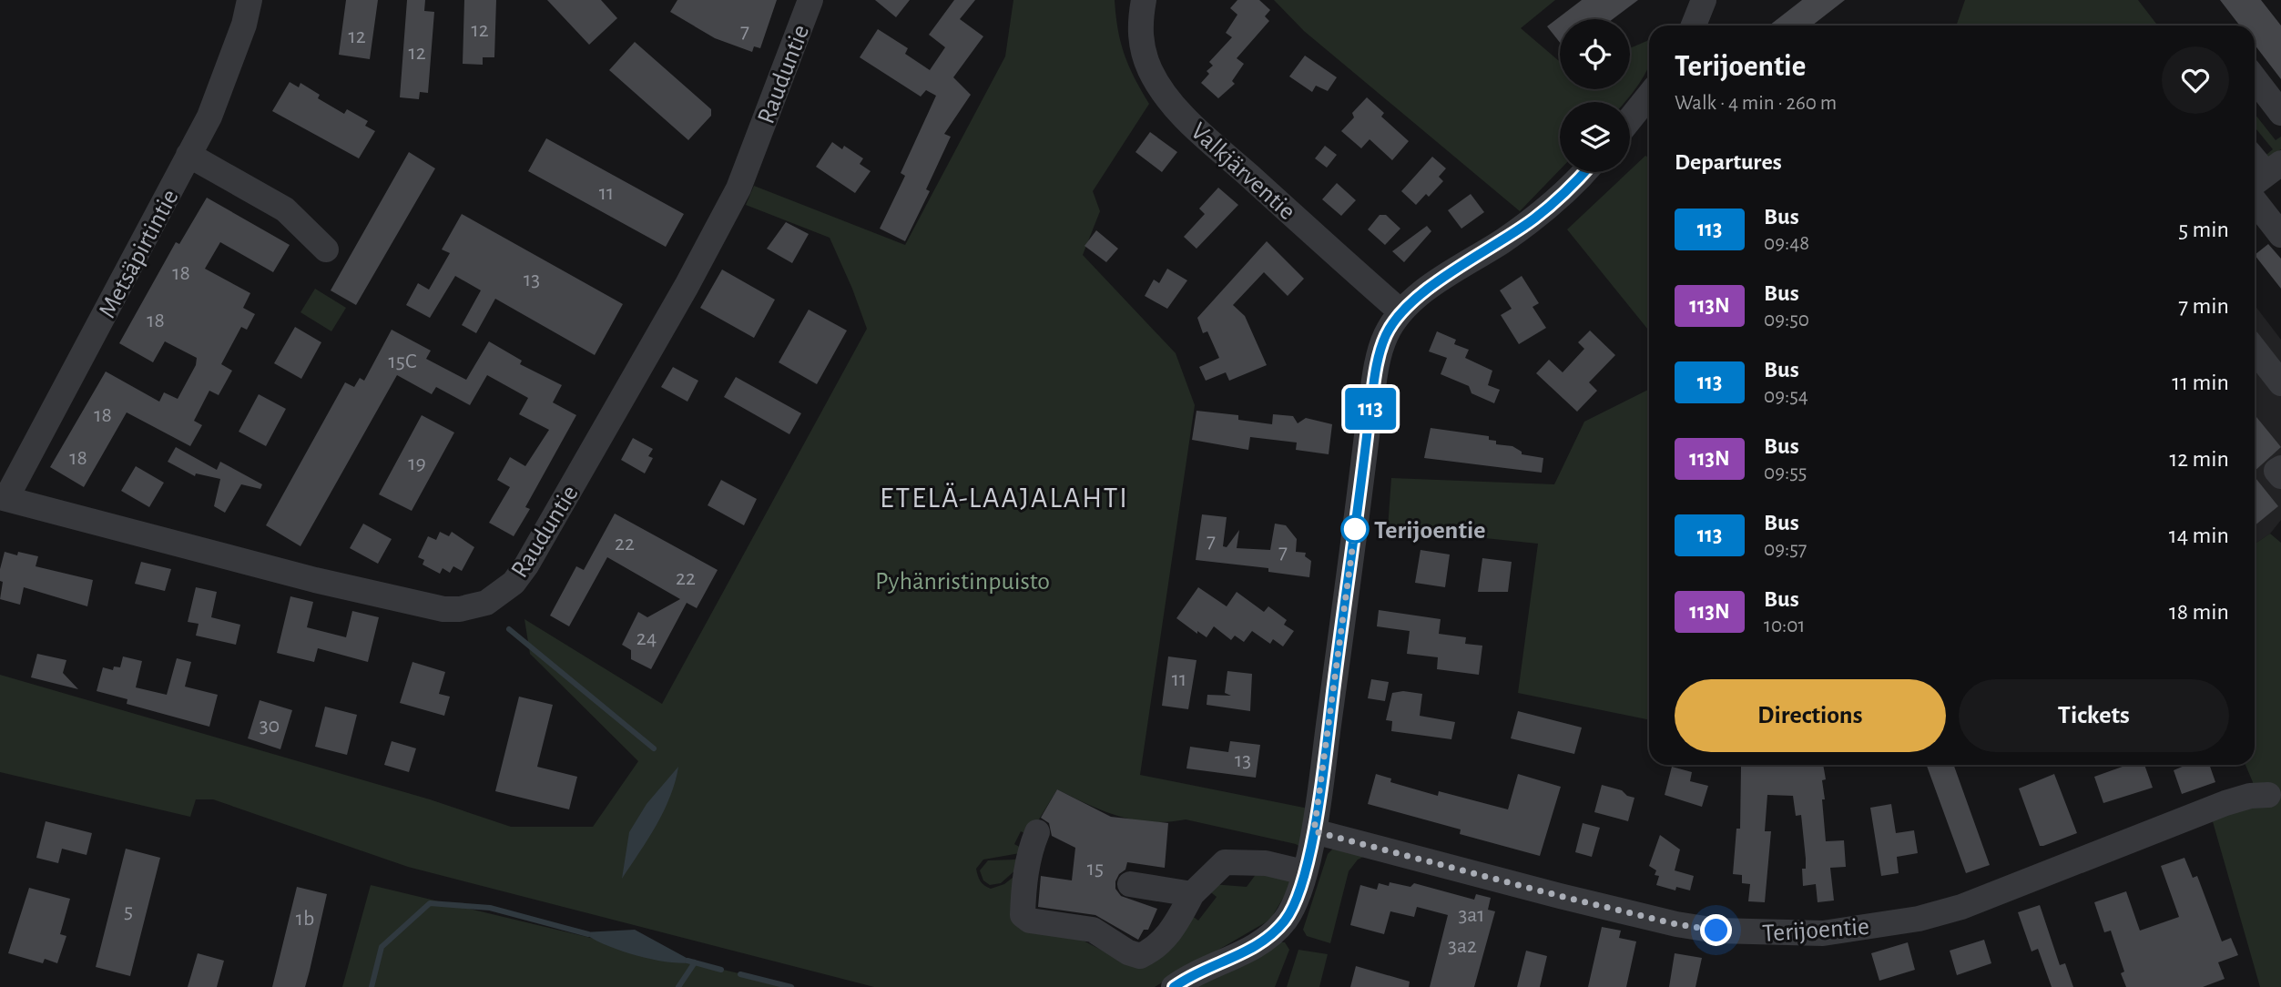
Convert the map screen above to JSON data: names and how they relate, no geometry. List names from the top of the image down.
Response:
{
  "streets": {
    "street": [
      "Rauduntie",
      "Valkjärventie",
      "Metsäpirtintie",
      "Terijoentie"
    ]
  },
  "crossings": [
    ["Rauduntie", "Metsäpirtintie"]
  ],
  "districts": ["ETELÄ-LAAJALAHTI"],
  "parks": ["Pyhänristinpuisto"],
  "places": ["Terijoentie"],
  "lines": ["bus line 113"],
  "house_numbers": [
    "12",
    "7",
    "12",
    "12",
    "11",
    "18",
    "13",
    "18",
    "15C",
    "18",
    "18",
    "19",
    "7",
    "22",
    "7",
    "22",
    "24",
    "11",
    "30",
    "13",
    "15",
    "5",
    "3a1",
    "1b",
    "3a2"
  ],
  "page": {
    "on_map": "113",
    "heading": [
      ["Terijoentie", "Walk · 4 min · 260 m"],
      "Departures"
    ],
    "list": [
      {
        "mark": "113",
        "name": "Bus",
        "note": "09:48",
        "value": "5 min"
      },
      {
        "mark": "113N",
        "name": "Bus",
        "note": "09:50",
        "value": "7 min"
      },
      {
        "mark": "113",
        "name": "Bus",
        "note": "09:54",
        "value": "11 min"
      },
      {
        "mark": "113N",
        "name": "Bus",
        "note": "09:55",
        "value": "12 min"
      },
      {
        "mark": "113",
        "name": "Bus",
        "note": "09:57",
        "value": "14 min"
      },
      {
        "mark": "113N",
        "name": "Bus",
        "note": "10:01",
        "value": "18 min"
      }
    ],
    "buttons": ["Directions", "Tickets"]
  }
}
